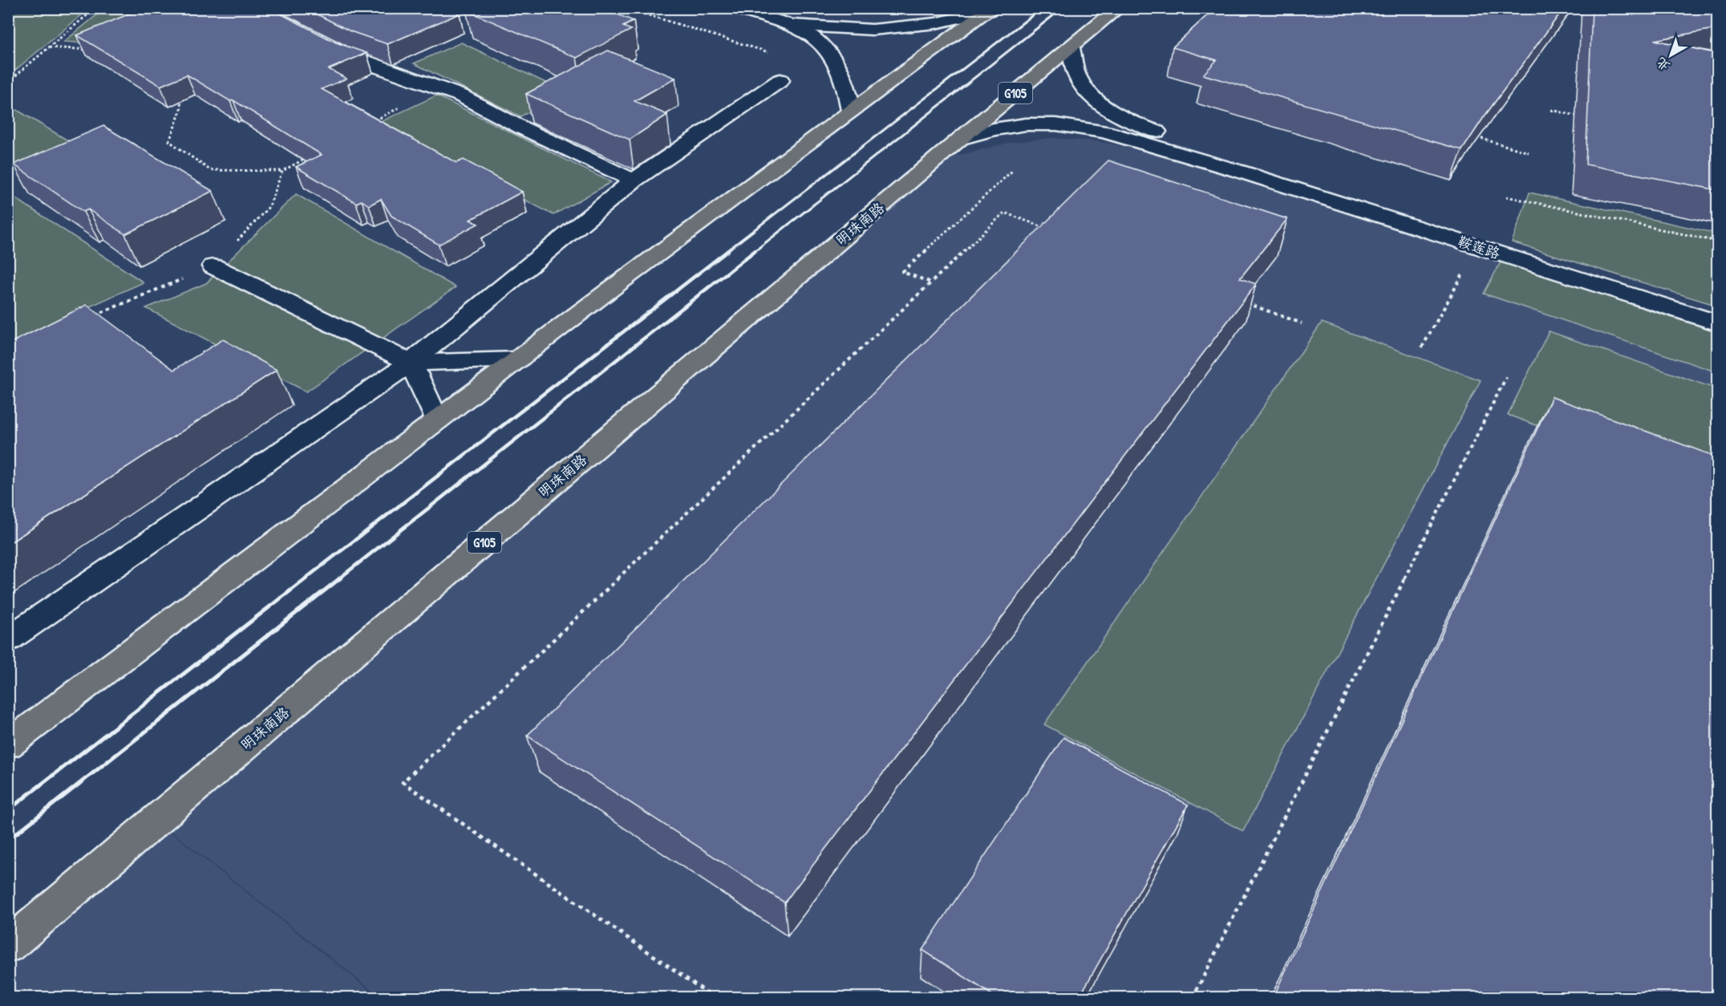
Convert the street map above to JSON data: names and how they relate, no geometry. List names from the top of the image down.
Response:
{
  "streets": {
    "highway": ["G105", "明珠南路"],
    "street": ["鞍莲路"]
  },
  "north": "bottom left"
}
